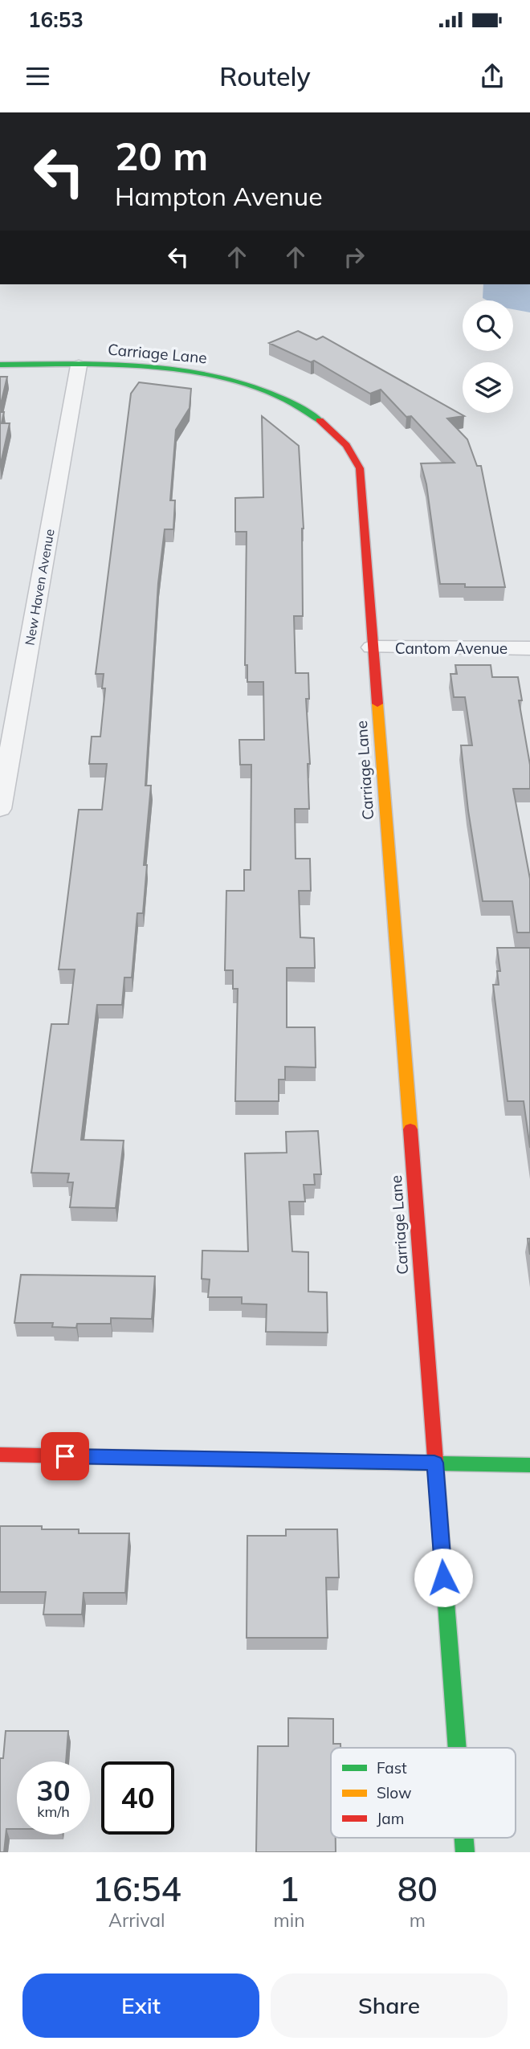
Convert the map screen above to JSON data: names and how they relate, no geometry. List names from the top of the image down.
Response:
{
  "streets": {
    "street": ["Carriage Lane", "New Haven Avenue", "Cantom Avenue"]
  },
  "crossings": [
    ["Carriage Lane", "New Haven Avenue"],
    ["Carriage Lane", "Cantom Avenue"]
  ],
  "legend": ["Fast", "Slow", "Jam"],
  "page": {
    "status": "16:53",
    "header": "Routely",
    "turn": ["20 m", "Hampton Avenue"],
    "speed": "30 km/h",
    "limit": "40",
    "eta": [
      "16:54",
      "Arrival",
      "1",
      "min",
      "80",
      "m"
    ],
    "buttons": ["Exit", "Share"]
  }
}
